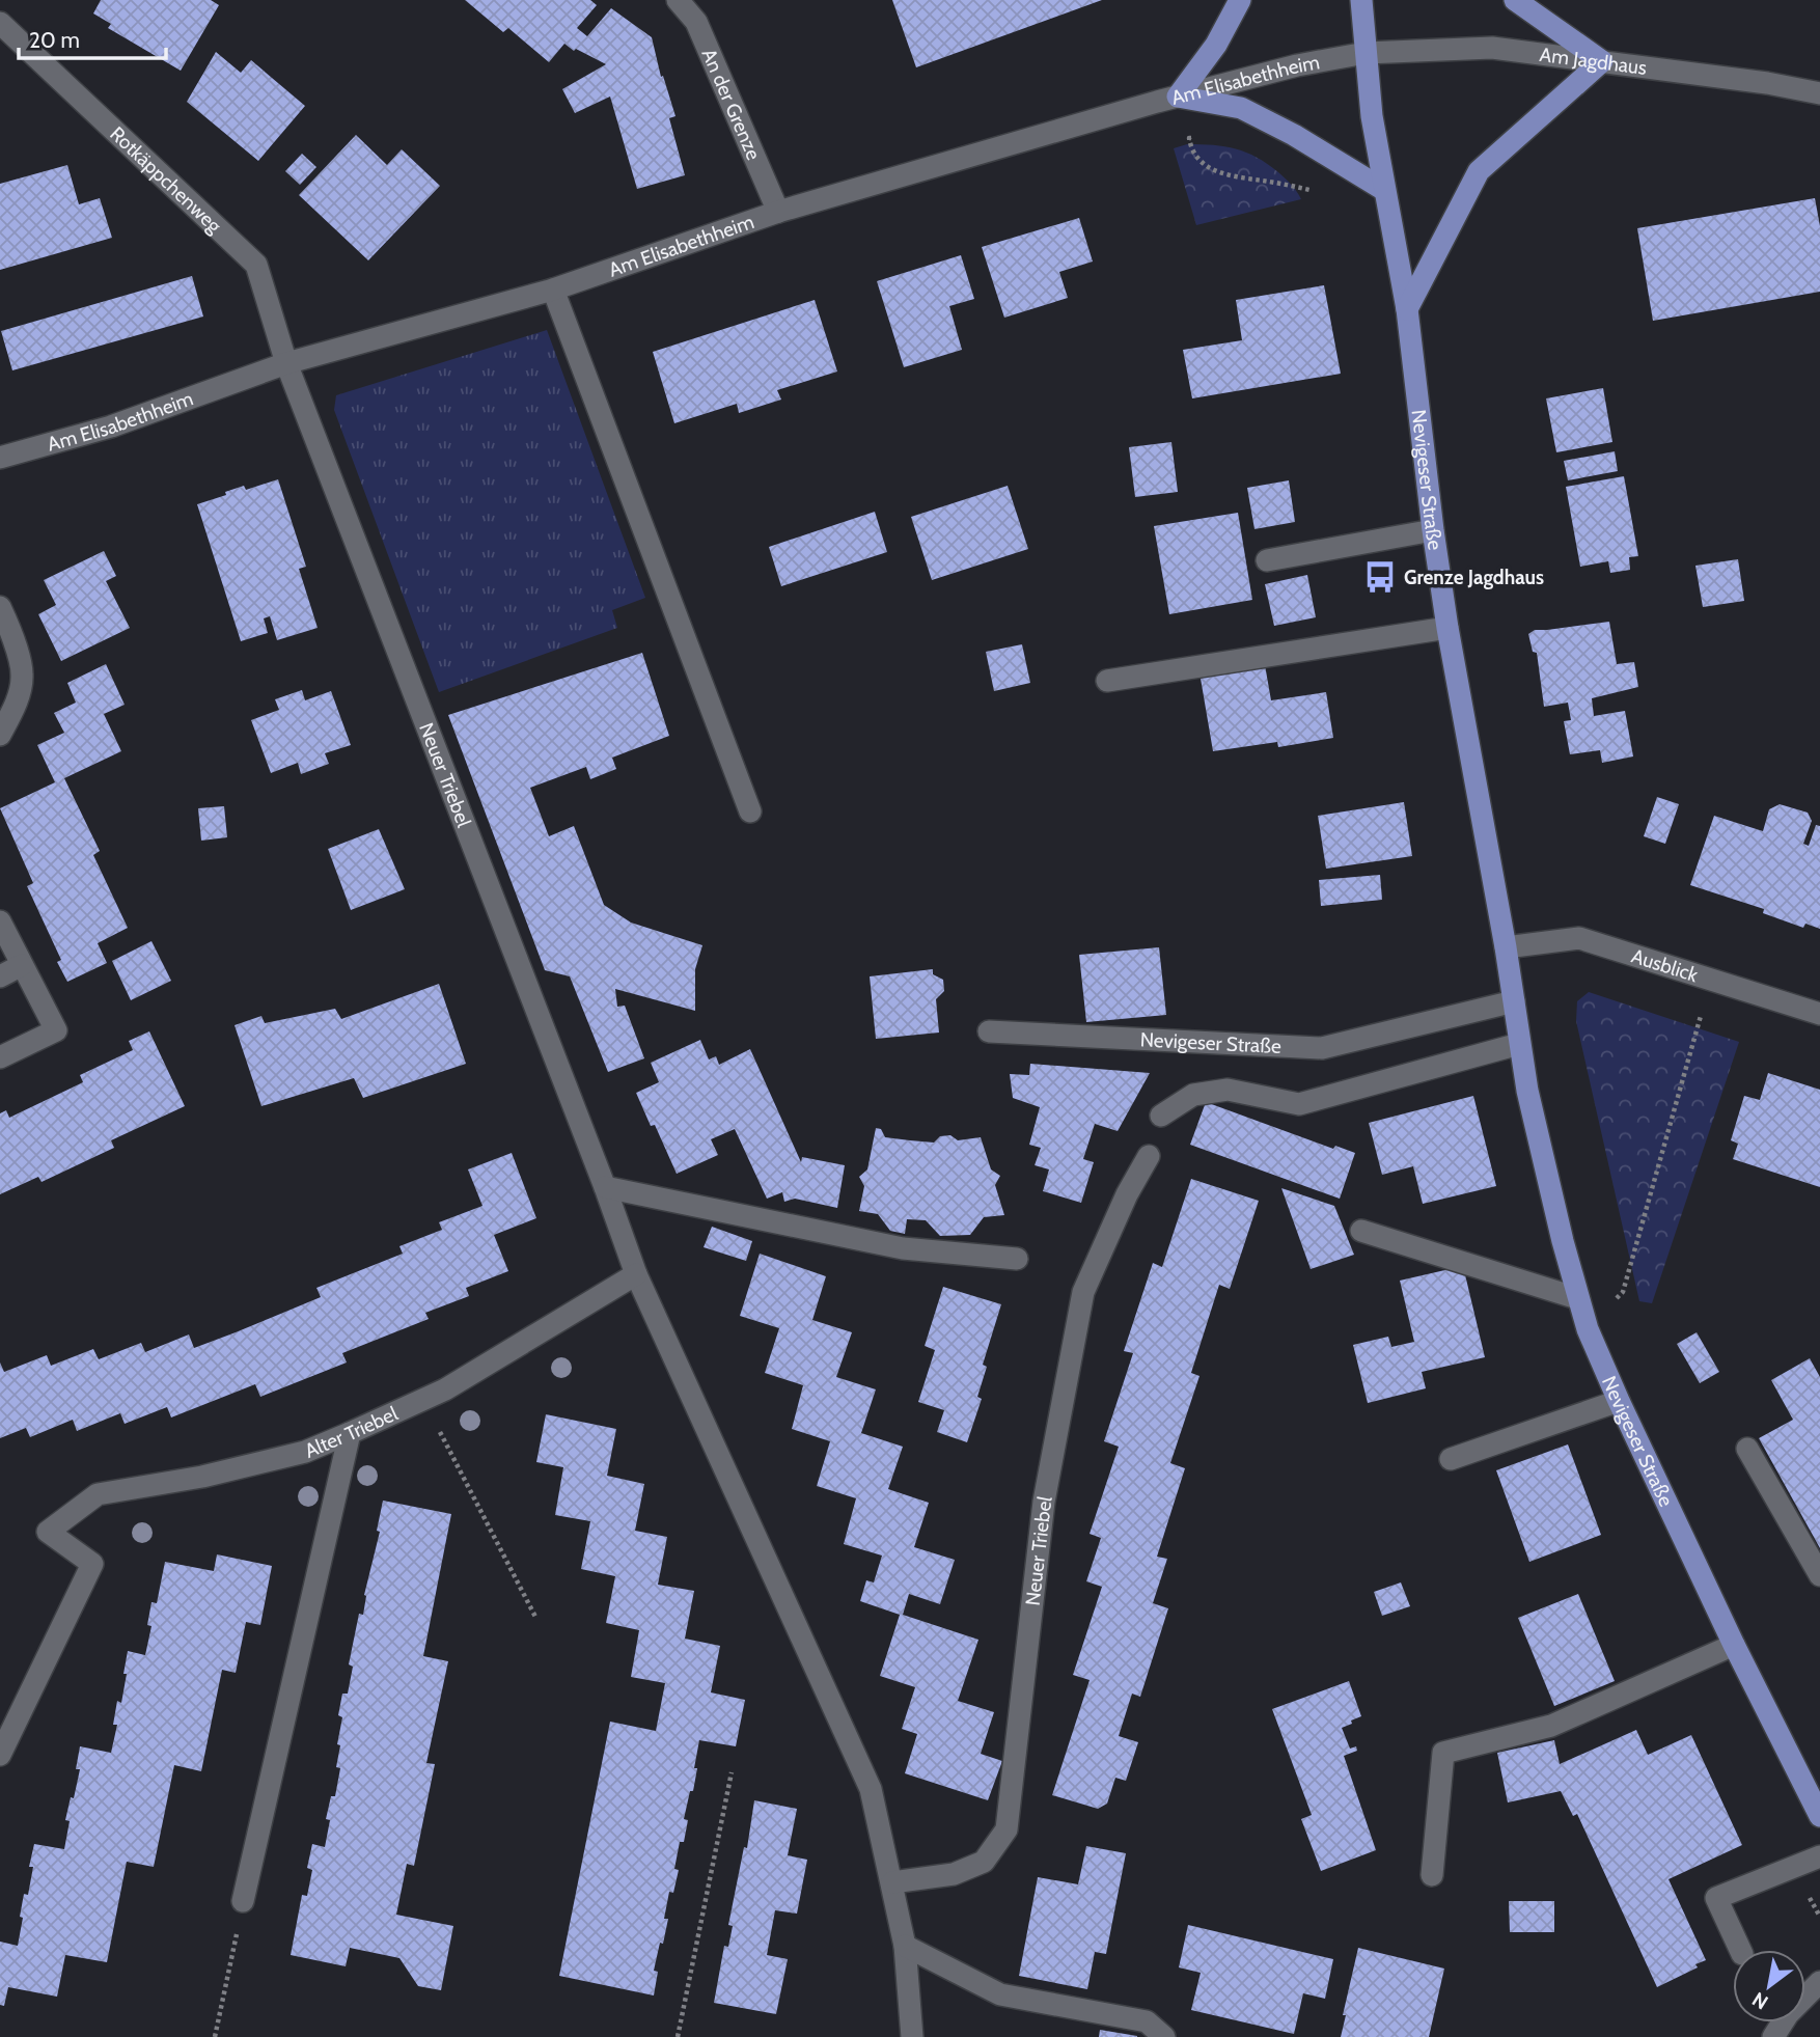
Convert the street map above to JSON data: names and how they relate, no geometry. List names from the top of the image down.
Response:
{
  "streets": {
    "main road": ["Nevigeser Straße"],
    "street": [
      "Am Jagdhaus",
      "Am Elisabethheim",
      "An der Grenze",
      "Rotkäppchenweg",
      "Neuer Triebel",
      "Ausblick",
      "Alter Triebel"
    ]
  },
  "crossings": [
    ["Am Jagdhaus", "Am Elisabethheim"],
    ["Am Jagdhaus", "Nevigeser Straße"],
    ["Am Elisabethheim", "An der Grenze"],
    ["Am Elisabethheim", "Rotkäppchenweg"],
    ["Am Elisabethheim", "Nevigeser Straße"],
    ["Am Elisabethheim", "Neuer Triebel"],
    ["Rotkäppchenweg", "Neuer Triebel"],
    ["Nevigeser Straße", "Ausblick"],
    ["Neuer Triebel", "Alter Triebel"]
  ],
  "places": {
    "bus stop": ["Grenze Jagdhaus"]
  },
  "scale_bar": "20 m",
  "north": "bottom left"
}
